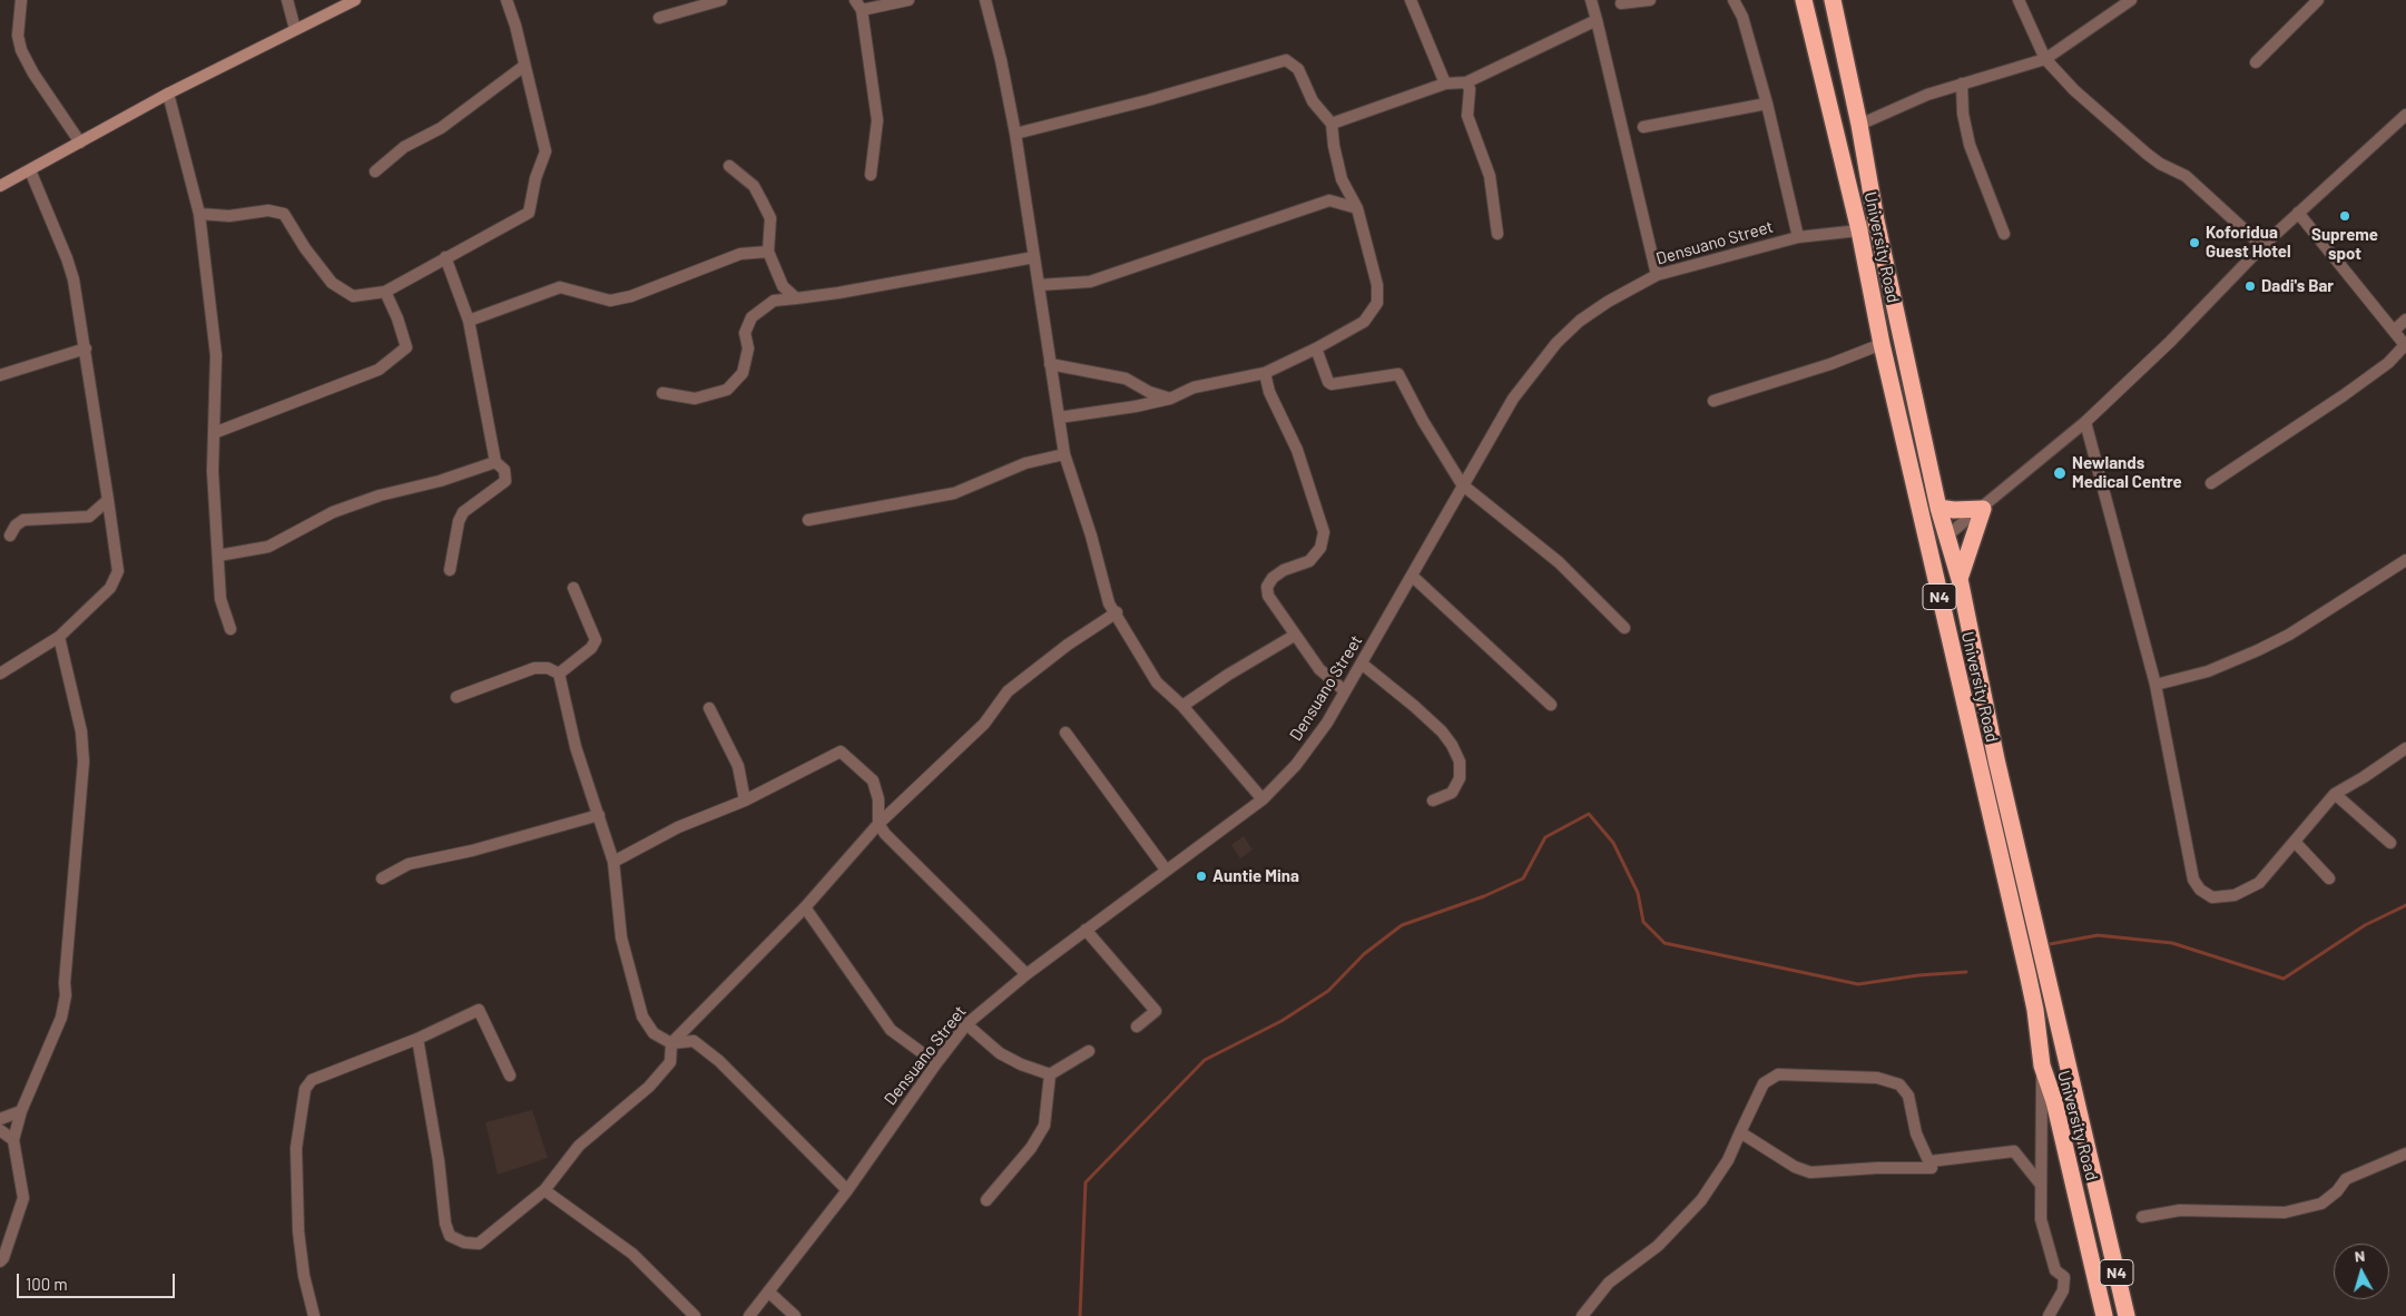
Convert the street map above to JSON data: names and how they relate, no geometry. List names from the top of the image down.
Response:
{
  "streets": {
    "highway": ["University Road", "N4"],
    "street": ["Densuano Street"]
  },
  "crossings": [
    ["Densuano Street", "University Road"]
  ],
  "places": [
    "Supreme spot",
    "Koforidua Guest Hotel",
    "Dadi's Bar",
    "Newlands Medical Centre",
    "Auntie Mina"
  ],
  "scale_bar": "100 m",
  "north": "top"
}
